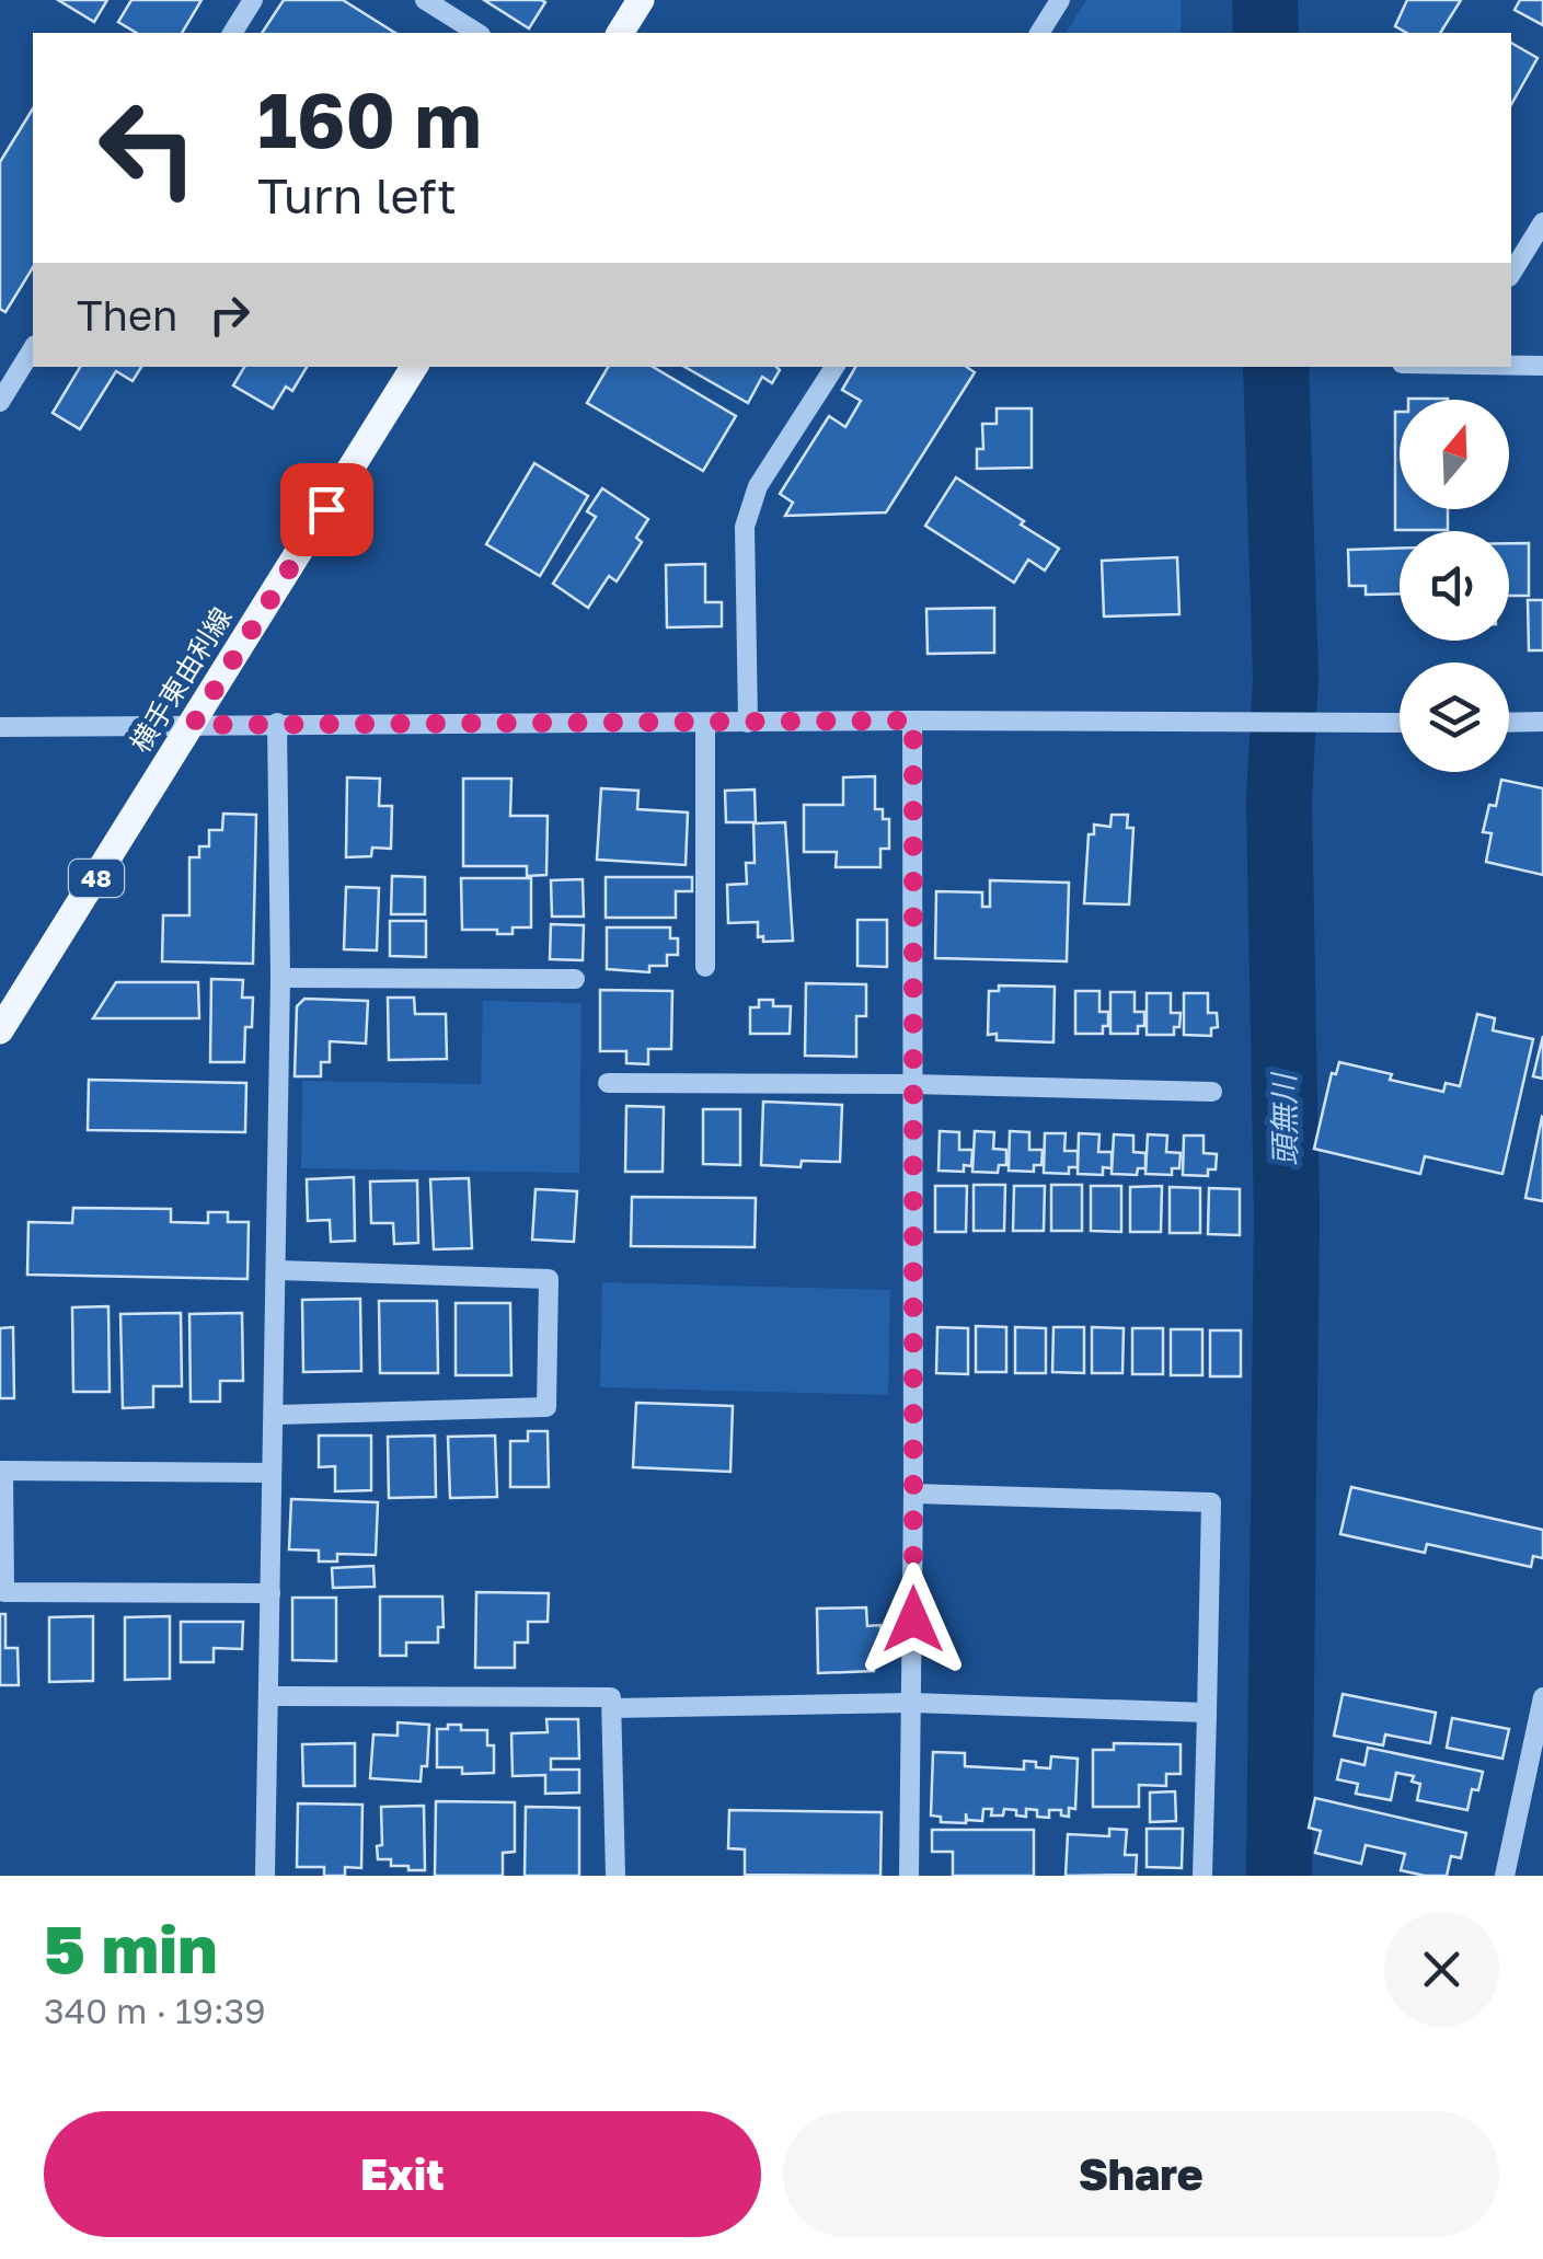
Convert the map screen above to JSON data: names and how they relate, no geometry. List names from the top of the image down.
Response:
{
  "streets": {
    "main road": ["横手東由利線", "48"]
  },
  "water": ["頭無川"],
  "north": "top",
  "page": {
    "turn": ["160 m", "Turn left"],
    "then": "Then",
    "heading": ["5 min", "340 m · 19:39"],
    "buttons": ["Exit", "Share"]
  }
}
